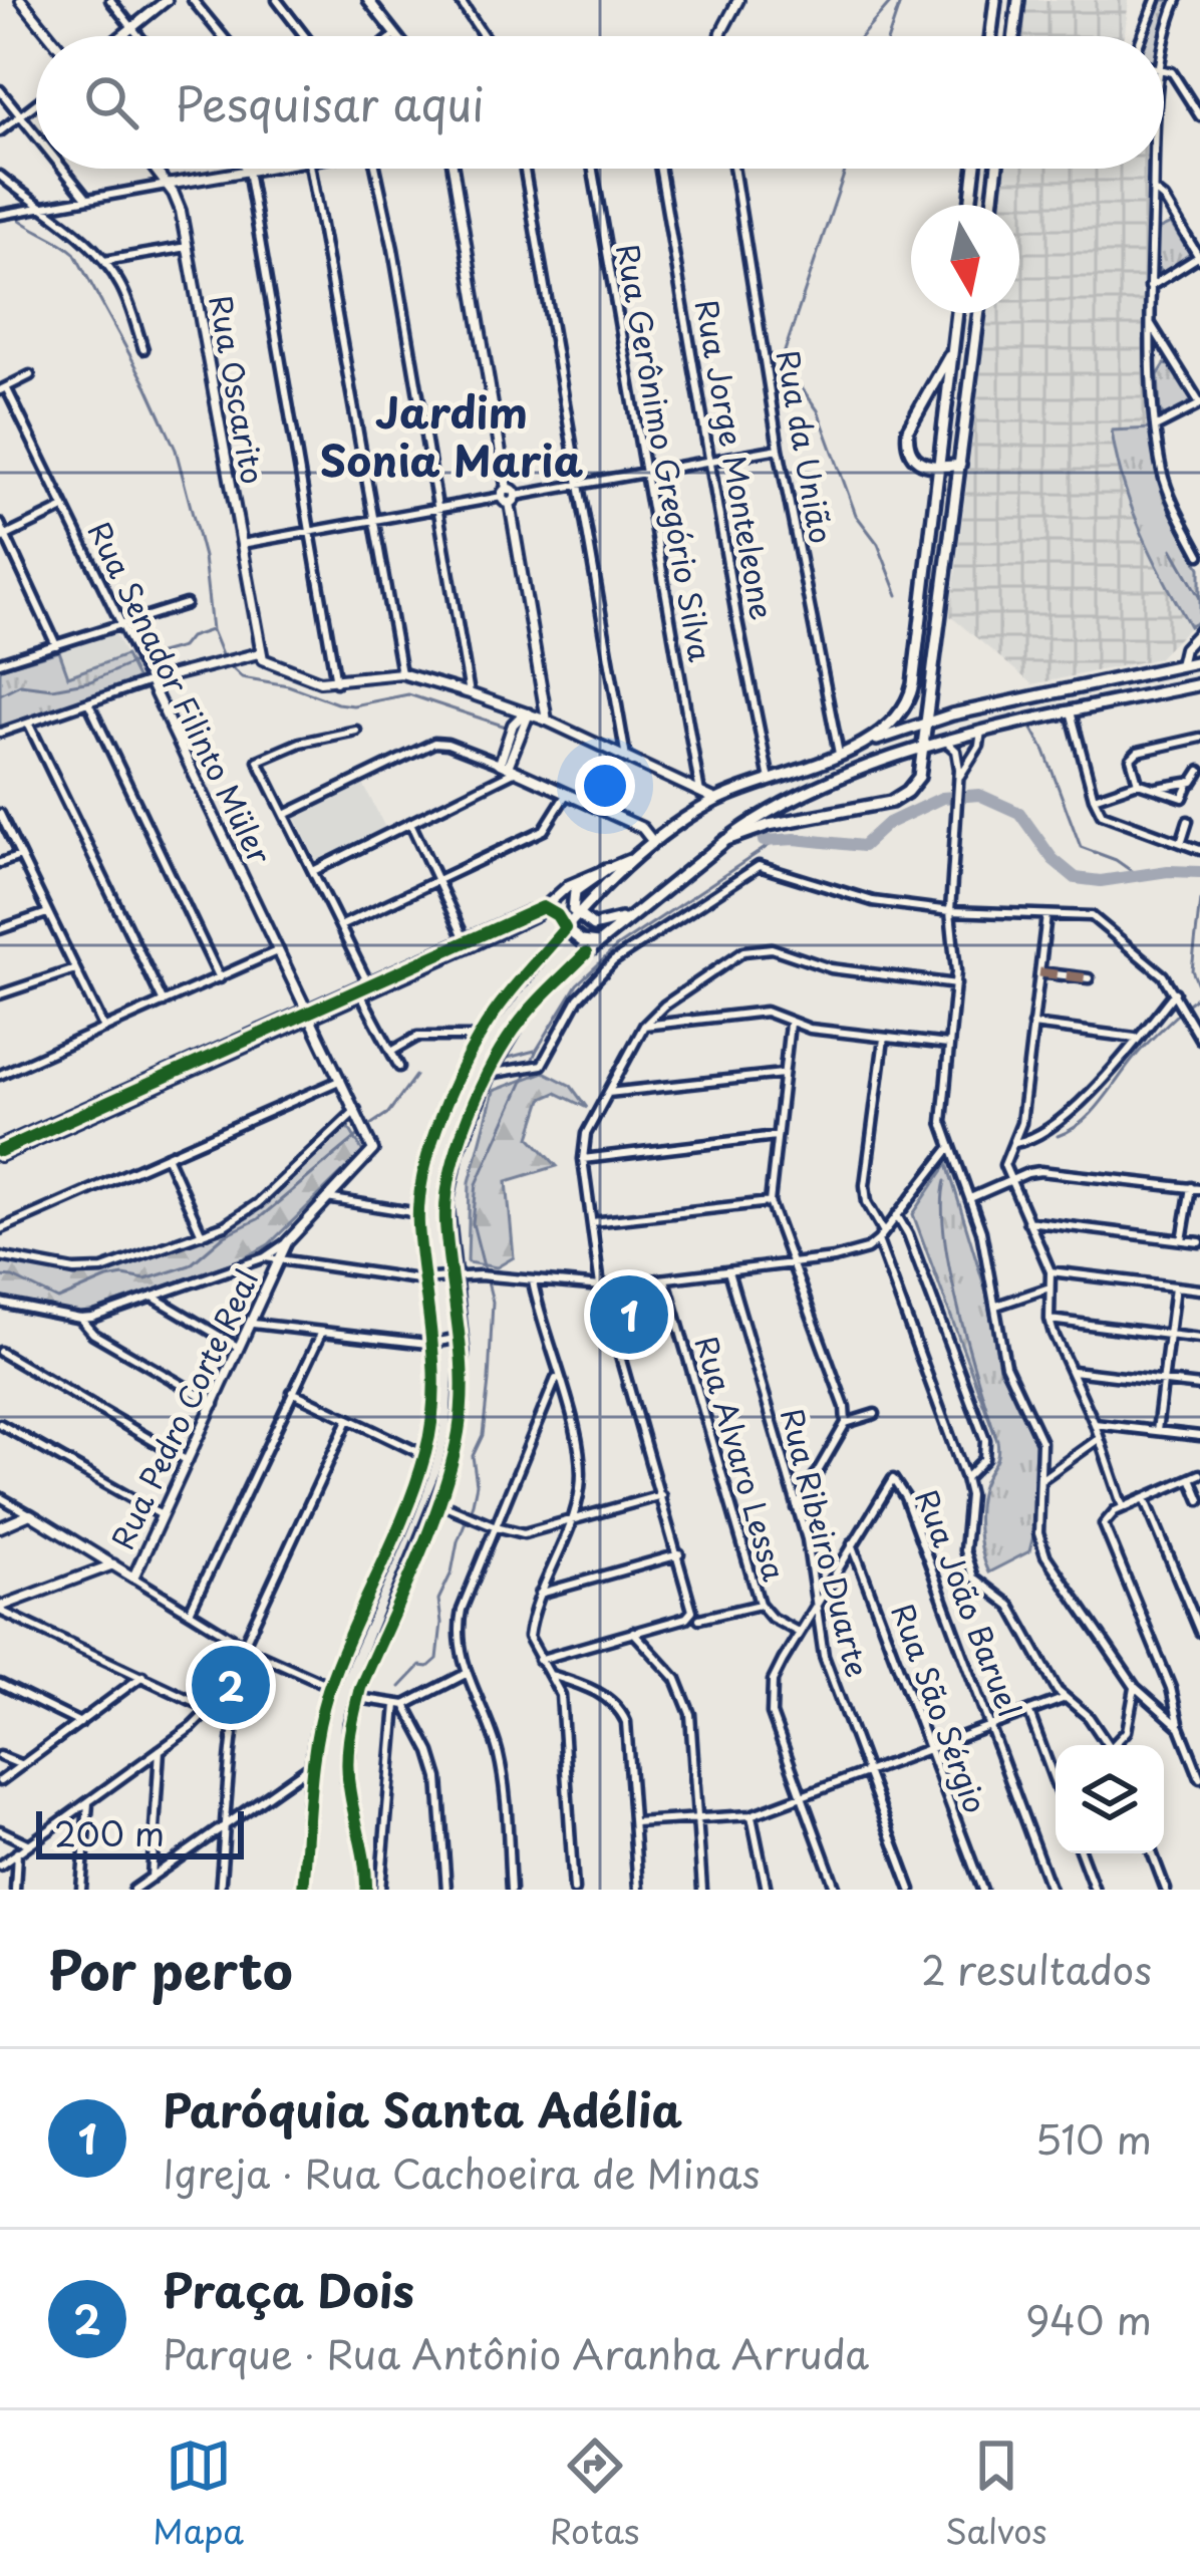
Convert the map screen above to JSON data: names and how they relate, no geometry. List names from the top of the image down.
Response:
{
  "streets": {
    "street": [
      "Rua Oscarito",
      "Rua da União",
      "Rua Gerônimo Gregório Silva",
      "Rua Jorge Monteleone",
      "Rua Senador Filinto Müler",
      "Rua Pedro Corte Real",
      "Rua Alvaro Lessa",
      "Rua Ribeiro Duarte",
      "Rua João Baruel",
      "Rua São Sérgio"
    ]
  },
  "crossings": [
    ["Rua Senador Filinto Müler", "Rua Pedro Corte Real"],
    ["Rua João Baruel", "Rua São Sérgio"]
  ],
  "districts": ["Jardim Sonia Maria"],
  "scale_bar": "200 m",
  "north": "bottom",
  "page": {
    "search": "Pesquisar aqui",
    "pins": ["1", "2"],
    "scale": "200 m",
    "heading": ["Por perto", "2 resultados"],
    "list": [
      {
        "mark": "1",
        "name": "Paróquia Santa Adélia",
        "note": "Igreja · Rua Cachoeira de Minas",
        "value": "510 m"
      },
      {
        "mark": "2",
        "name": "Praça Dois",
        "note": "Parque · Rua Antônio Aranha Arruda",
        "value": "940 m"
      }
    ],
    "nav": ["Mapa", "Rotas", "Salvos"]
  }
}
